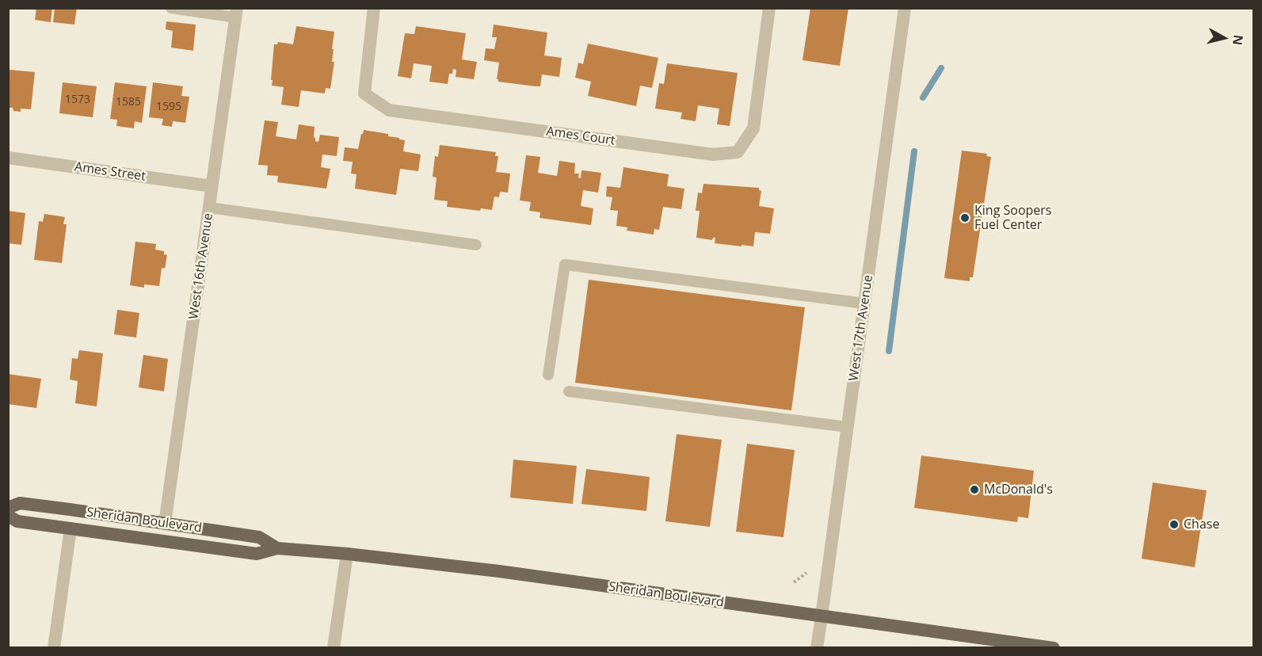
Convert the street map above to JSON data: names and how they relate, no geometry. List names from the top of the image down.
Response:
{
  "streets": {
    "main road": ["Sheridan Boulevard"],
    "street": [
      "Ames Court",
      "Ames Street",
      "West 16th Avenue",
      "West 17th Avenue"
    ]
  },
  "crossings": [
    ["Ames Street", "West 16th Avenue"],
    ["West 16th Avenue", "Sheridan Boulevard"],
    ["West 17th Avenue", "Sheridan Boulevard"]
  ],
  "places": ["King Soopers Fuel Center", "McDonald's", "Chase"],
  "house_numbers": ["1573", "1585", "1595"],
  "north": "right"
}
